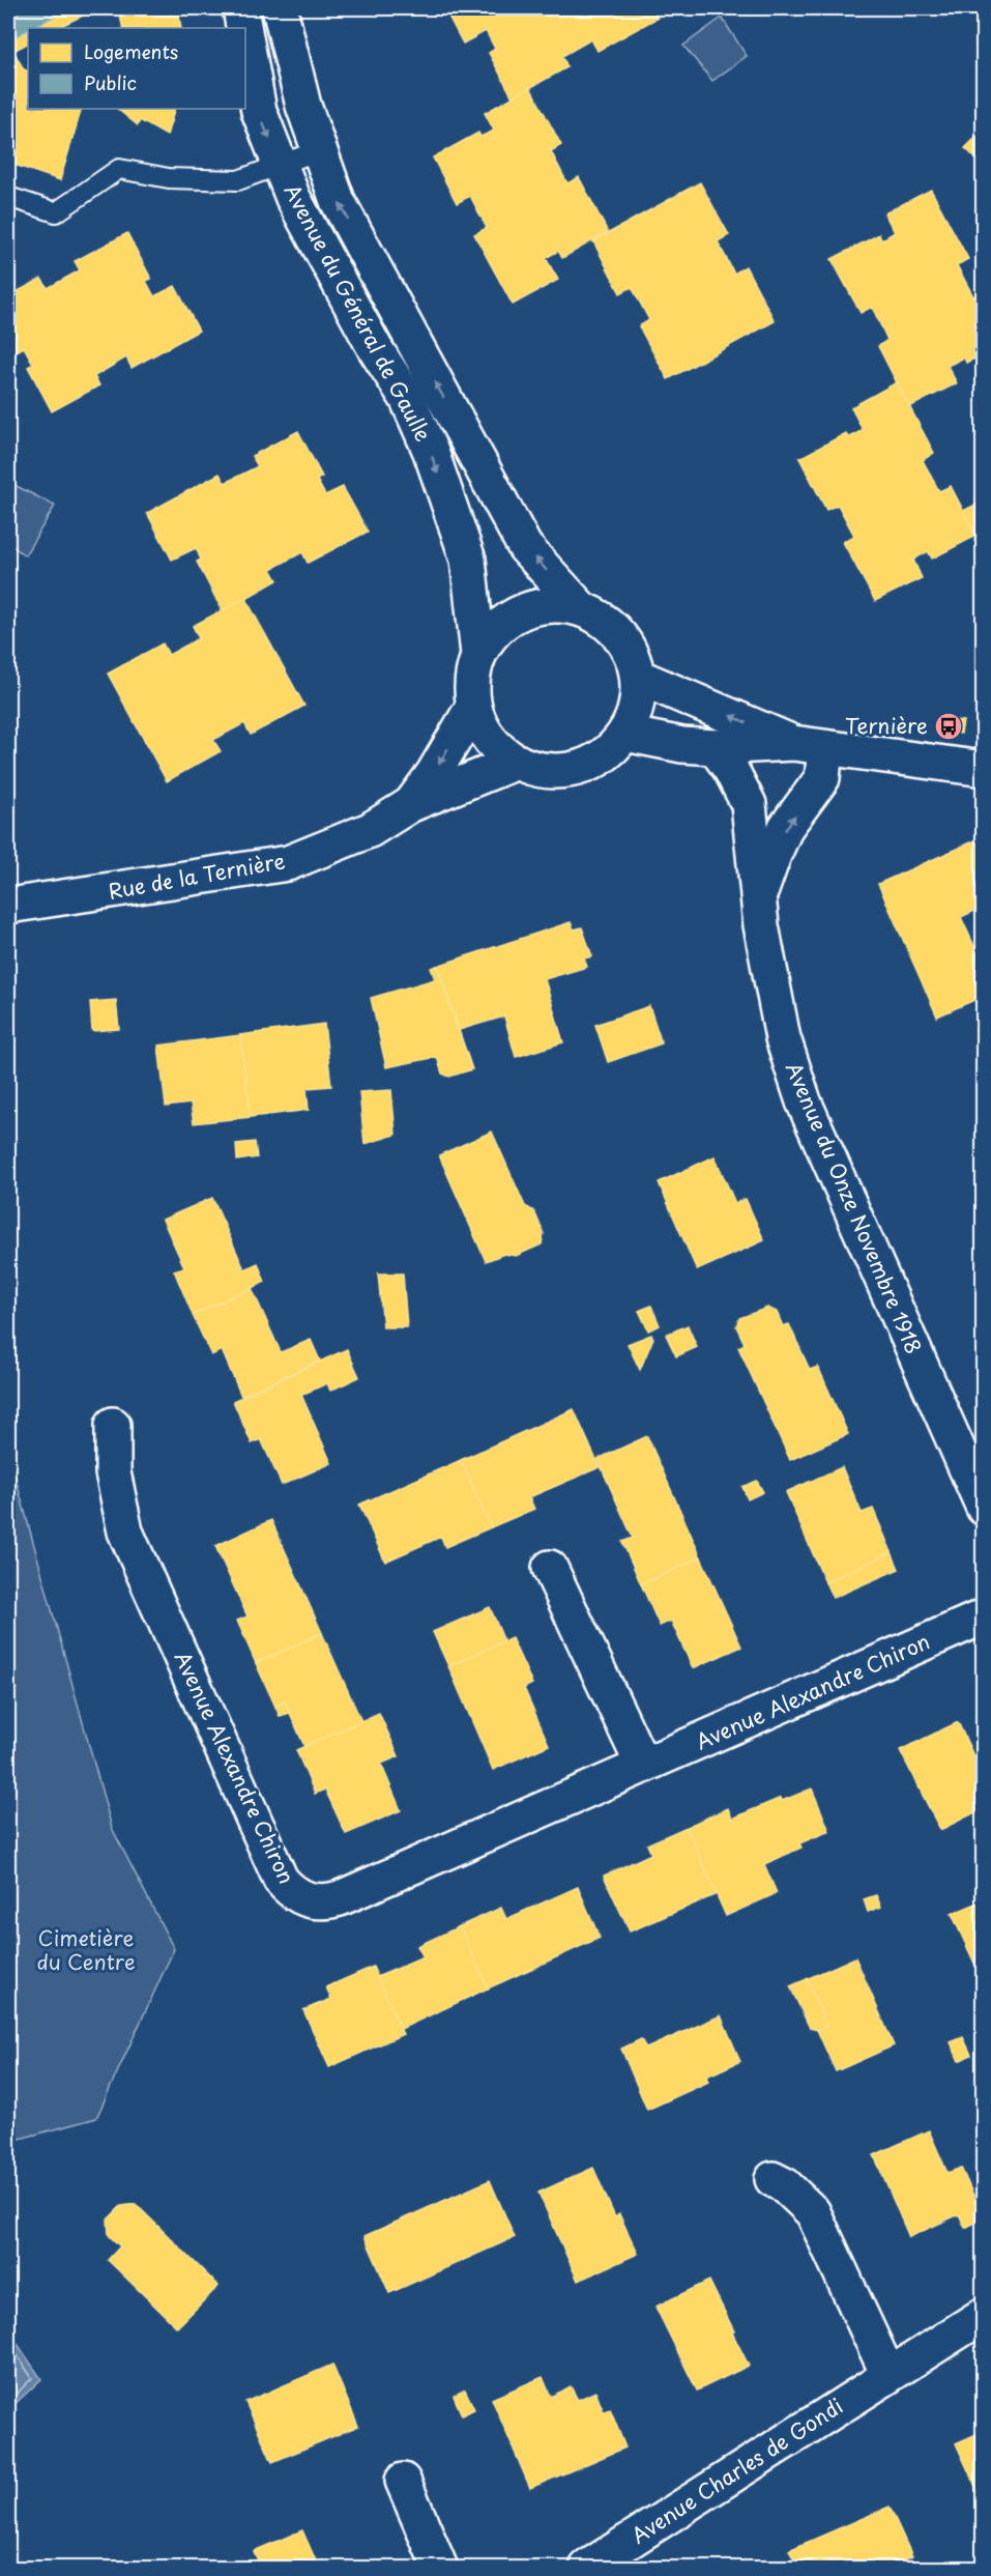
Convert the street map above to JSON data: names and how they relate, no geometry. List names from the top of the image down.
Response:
{
  "streets": {
    "street": [
      "Avenue du Général de Gaulle",
      "Rue de la Ternière",
      "Avenue du Onze Novembre 1918",
      "Avenue Alexandre Chiron",
      "Avenue Charles de Gondi"
    ]
  },
  "crossings": [
    ["Avenue du Général de Gaulle", "Rue de la Ternière"]
  ],
  "parks": ["Cimetière du Centre"],
  "places": {
    "bus stop": ["Ternière"]
  },
  "legend": ["Logements", "Public"]
}
